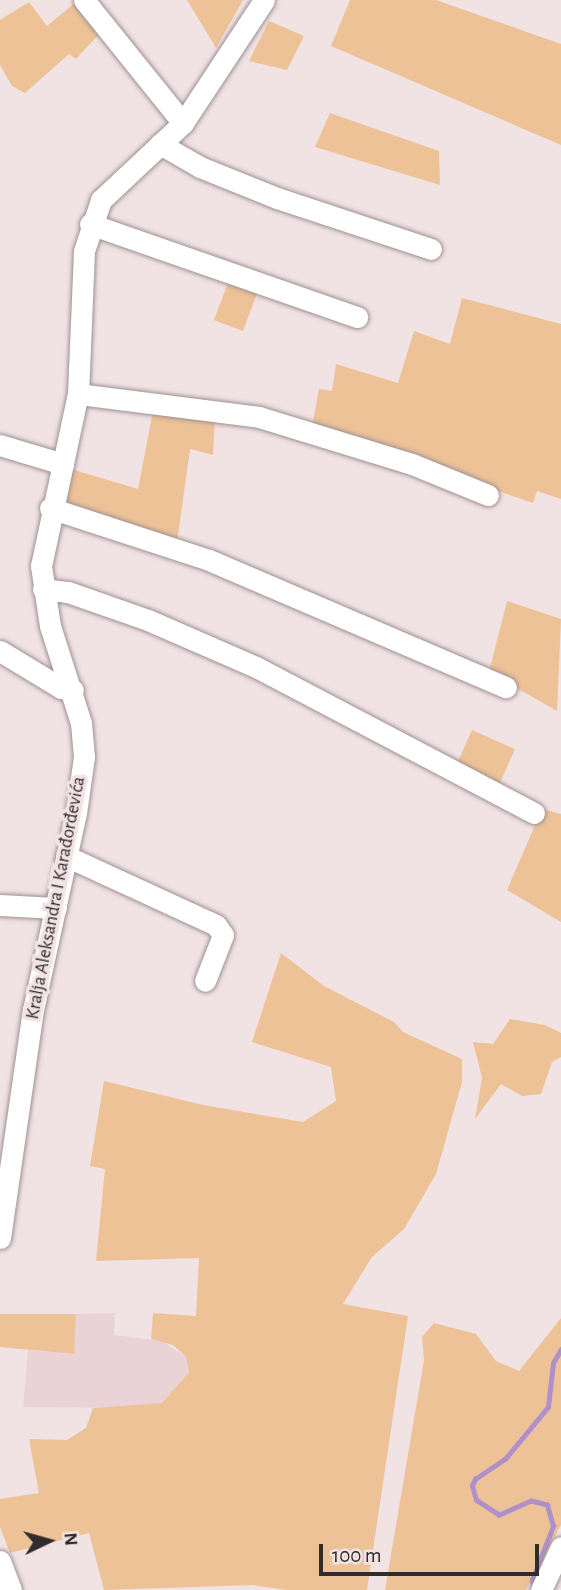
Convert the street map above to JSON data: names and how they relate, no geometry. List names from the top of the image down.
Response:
{
  "streets": {
    "street": ["Kralja Aleksandra I Karađorđevića"]
  },
  "scale_bar": "100 m",
  "north": "right"
}
